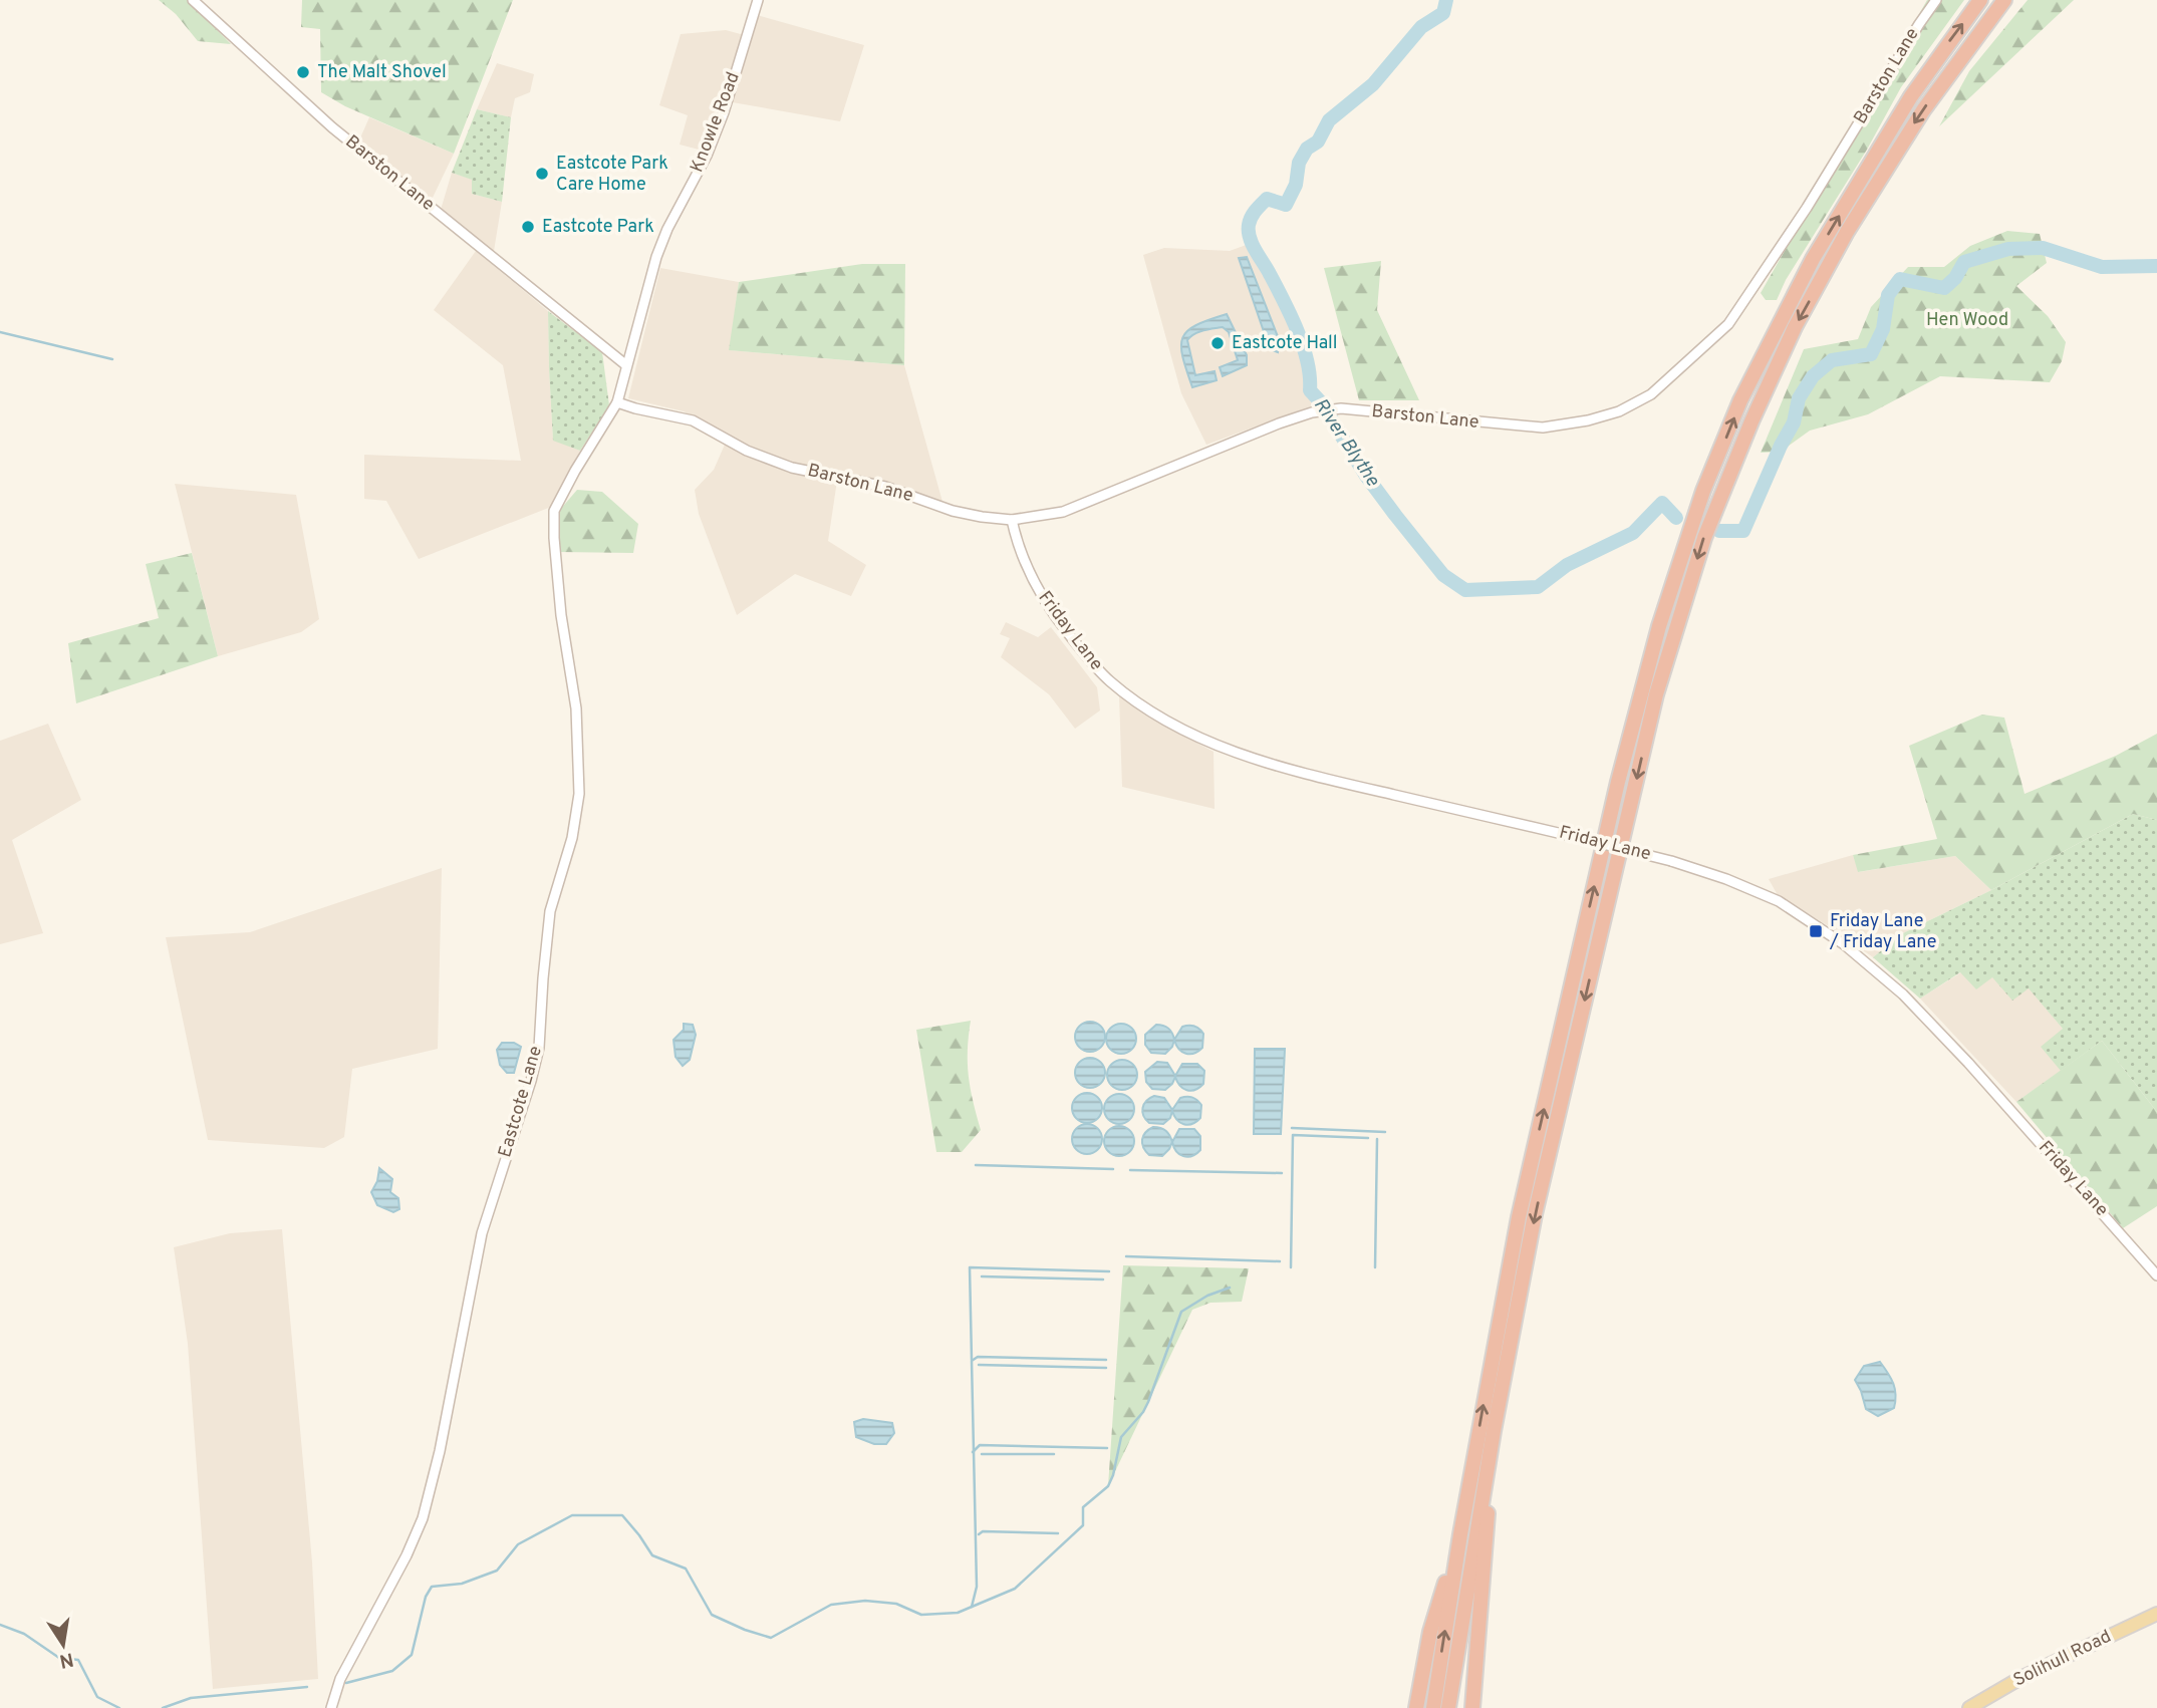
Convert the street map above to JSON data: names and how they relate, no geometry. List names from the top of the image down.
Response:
{
  "streets": {
    "main road": ["Solihull Road"],
    "street": [
      "Barston Lane",
      "Knowle Road",
      "Friday Lane",
      "Eastcote Lane"
    ]
  },
  "crossings": [
    ["Barston Lane", "Knowle Road"],
    ["Barston Lane", "Friday Lane"],
    ["Barston Lane", "Eastcote Lane"],
    ["Knowle Road", "Eastcote Lane"]
  ],
  "water": ["River Blythe"],
  "parks": ["Hen Wood"],
  "places": {
    "other": [
      "The Malt Shovel",
      "Eastcote Park Care Home",
      "Eastcote Park",
      "Eastcote Hall"
    ],
    "transit": ["Friday Lane / Friday Lane"]
  },
  "north": "bottom"
}
